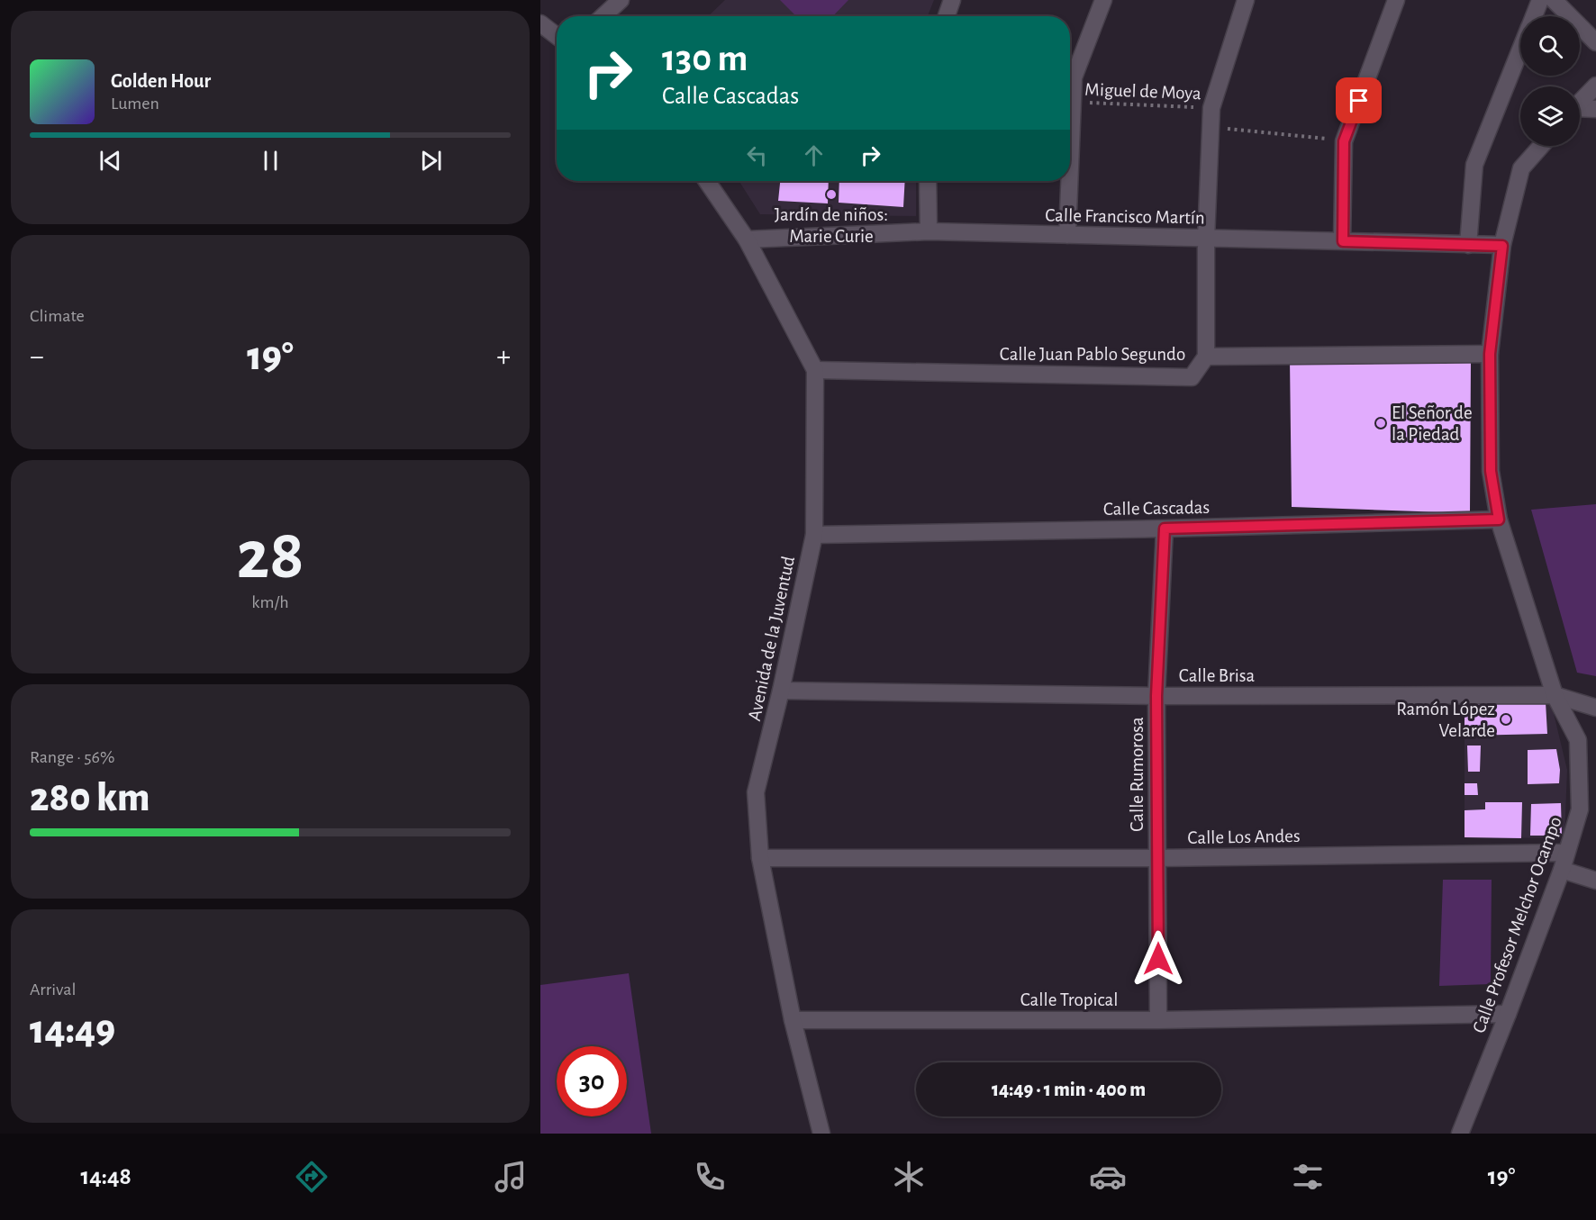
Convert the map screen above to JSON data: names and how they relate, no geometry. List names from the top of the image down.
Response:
{
  "streets": {
    "street": [
      "Calle Francisco Martín",
      "Calle Juan Pablo Segundo",
      "Calle Cascadas",
      "Avenida de la Juventud",
      "Calle Brisa",
      "Calle Rumorosa",
      "Calle Los Andes",
      "Calle Profesor Melchor Ocampo",
      "Calle Tropical"
    ],
    "path": ["Miguel de Moya"]
  },
  "crossings": [
    ["Calle Francisco Martín", "Avenida de la Juventud"],
    ["Calle Francisco Martín", "Calle Profesor Melchor Ocampo"],
    ["Calle Juan Pablo Segundo", "Avenida de la Juventud"],
    ["Calle Juan Pablo Segundo", "Calle Profesor Melchor Ocampo"],
    ["Calle Cascadas", "Avenida de la Juventud"],
    ["Calle Cascadas", "Calle Rumorosa"],
    ["Calle Cascadas", "Calle Profesor Melchor Ocampo"],
    ["Avenida de la Juventud", "Calle Brisa"],
    ["Avenida de la Juventud", "Calle Los Andes"],
    ["Avenida de la Juventud", "Calle Tropical"],
    ["Calle Brisa", "Calle Rumorosa"],
    ["Calle Brisa", "Calle Profesor Melchor Ocampo"],
    ["Calle Rumorosa", "Calle Los Andes"],
    ["Calle Rumorosa", "Calle Tropical"],
    ["Calle Los Andes", "Calle Profesor Melchor Ocampo"],
    ["Calle Profesor Melchor Ocampo", "Calle Tropical"]
  ],
  "places": ["Jardín de niños: Marie Curie", "El Señor de la Piedad", "Ramón López Velarde"],
  "page": {
    "turn": ["130 m", "Calle Cascadas"],
    "song": ["Golden Hour", "Lumen"],
    "tile": [
      "Climate",
      ["28", "km/h"],
      ["Range · 56%", "280 km"],
      ["Arrival", "14:49"]
    ],
    "heat": ["−", "19°", "+"],
    "limit": "30",
    "trip": "14:49 · 1 min · 400 m",
    "tabs": ["14:48", "19°"]
  }
}
